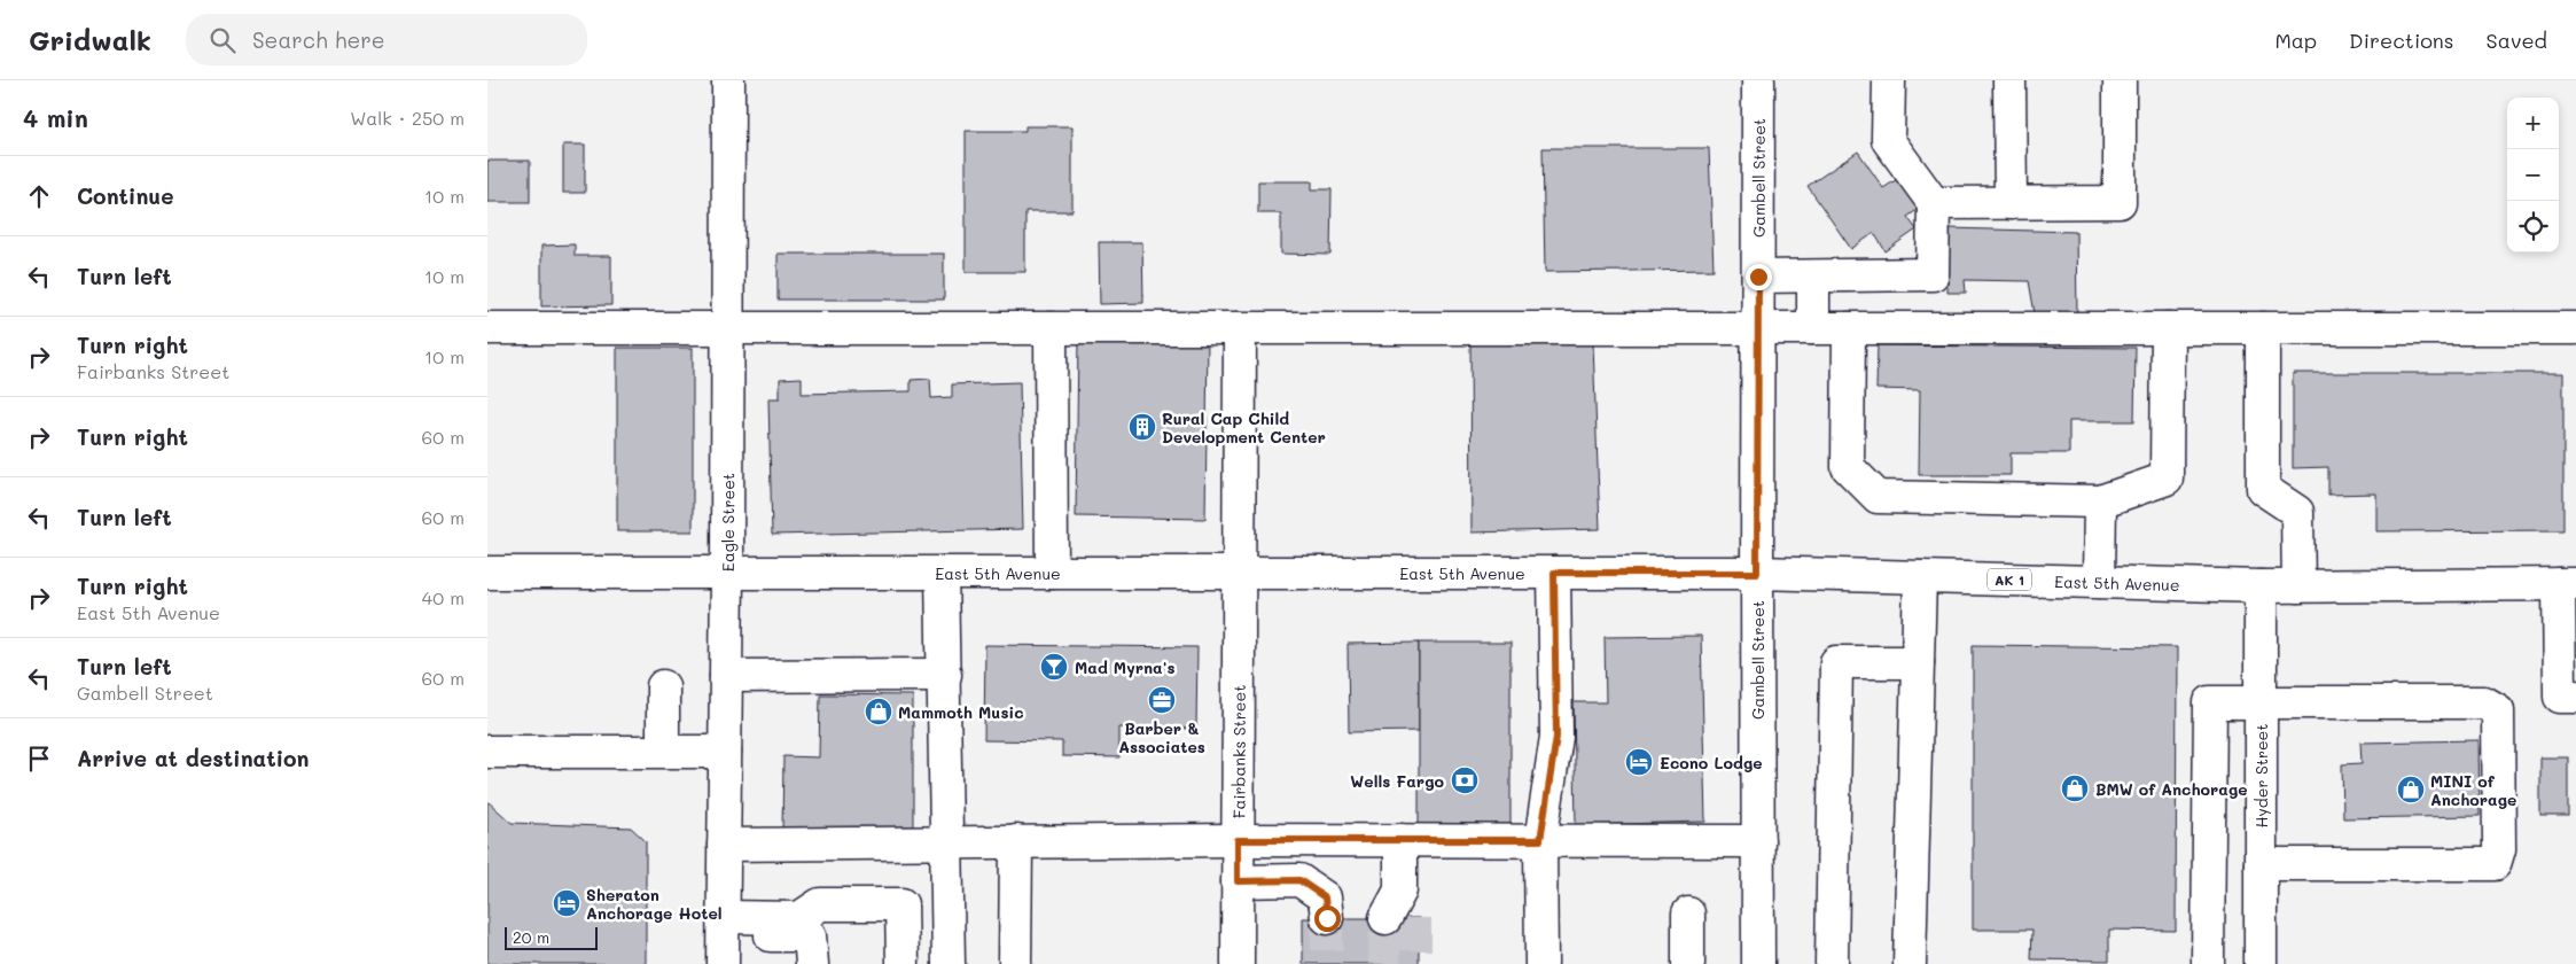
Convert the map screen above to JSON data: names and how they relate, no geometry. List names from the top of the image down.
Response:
{
  "streets": {
    "main road": [
      "Gambell Street",
      "Eagle Street",
      "East 5th Avenue",
      "AK 1",
      "Fairbanks Street",
      "Hyder Street"
    ]
  },
  "crossings": [
    ["Gambell Street", "East 5th Avenue"],
    ["Eagle Street", "East 5th Avenue"],
    ["East 5th Avenue", "Fairbanks Street"],
    ["East 5th Avenue", "Hyder Street"]
  ],
  "places": {
    "building": ["Rural Cap Child Development Center"],
    "bar": ["Mad Myrna's"],
    "office": ["Barber & Associates"],
    "shop": ["Mammoth Music", "BMW of Anchorage", "MINI of Anchorage"],
    "hotel": ["Econo Lodge", "Sheraton Anchorage Hotel"],
    "bank": ["Wells Fargo"]
  },
  "scale_bar": "20 m",
  "page": {
    "header": "Gridwalk",
    "search": "Search here",
    "nav": ["Map", "Directions", "Saved"],
    "heading": ["4 min", "Walk · 250 m"],
    "map_buttons": ["+", "−"],
    "list": [
      ["Continue", "10 m"],
      ["Turn left", "10 m"],
      ["Turn right", "Fairbanks Street", "10 m"],
      ["Turn right", "60 m"],
      ["Turn left", "60 m"],
      ["Turn right", "East 5th Avenue", "40 m"],
      ["Turn left", "Gambell Street", "60 m"],
      "Arrive at destination"
    ],
    "scale": "20 m"
  }
}
